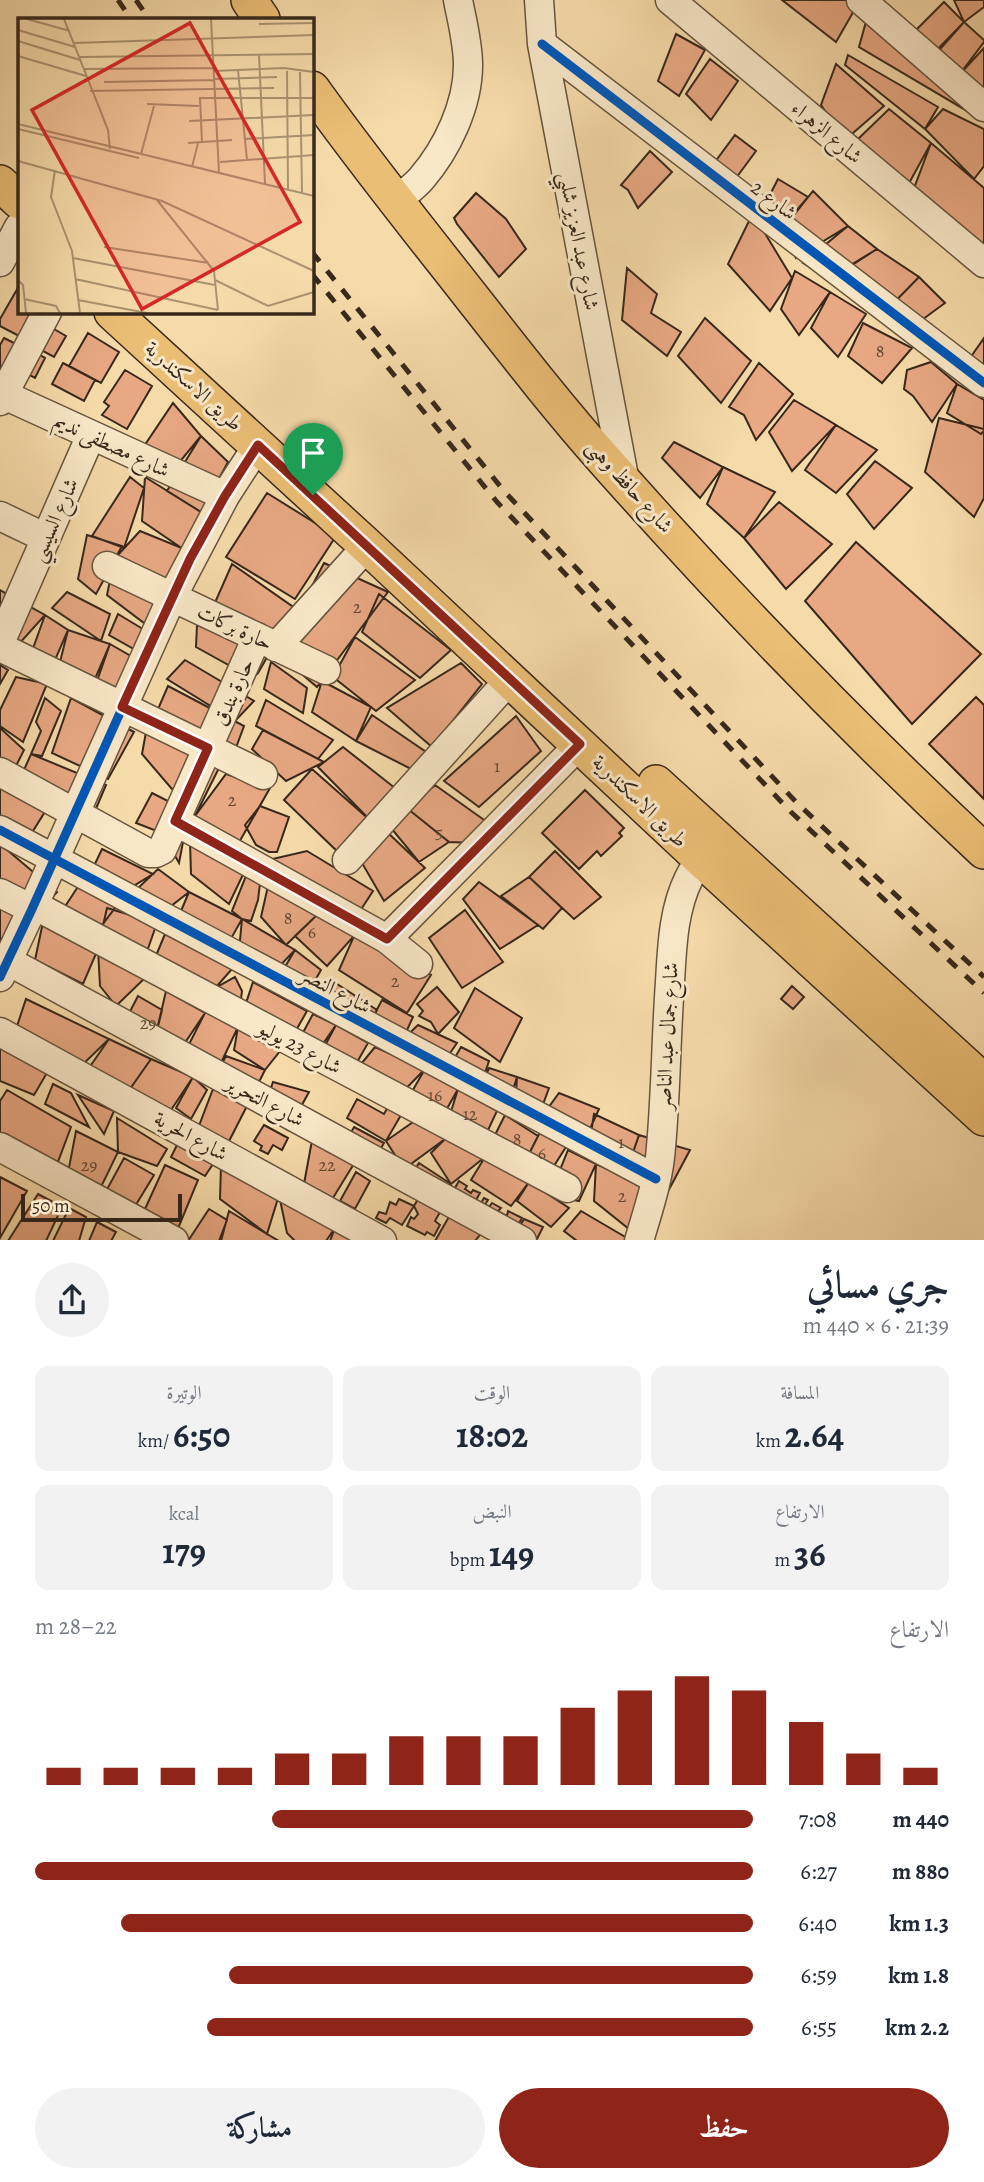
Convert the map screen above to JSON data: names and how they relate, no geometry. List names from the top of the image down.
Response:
{
  "streets": {
    "main road": ["طريق الاسكندرية", "شارع حافظ وهبى"],
    "street": [
      "شارع الزهراء",
      "شارع 2",
      "شارع عبد العزيز شلبي",
      "شارع مصطفى نديم",
      "شارع السيسي",
      "حارة بركات",
      "حارة بندق",
      "شارع النصر",
      "شارع جمال عبد الناصر",
      "شارع 23 يوليو",
      "شارع التحرير",
      "شارع الحرية"
    ]
  },
  "crossings": [
    ["شارع 2", "شارع عبد العزيز شلبي"],
    ["شارع عبد العزيز شلبي", "شارع حافظ وهبى"],
    ["طريق الاسكندرية", "حارة بندق"],
    ["طريق الاسكندرية", "شارع جمال عبد الناصر"],
    ["شارع مصطفى نديم", "شارع السيسي"],
    ["حارة بركات", "حارة بندق"],
    ["شارع النصر", "شارع جمال عبد الناصر"]
  ],
  "house_numbers": [
    "8",
    "2",
    "1",
    "2",
    "5",
    "8",
    "6",
    "2",
    "29",
    "16",
    "12",
    "8",
    "1",
    "6",
    "29",
    "22",
    "2"
  ],
  "scale_bar": "50 m",
  "page": {
    "scale": "50 m",
    "heading": ["جري مسائي", "21:39 · 6 × 440 m"],
    "stats": [
      ["المسافة", "2.64 km"],
      ["الوقت", "18:02"],
      ["الوتيرة", "6:50 /km"],
      ["الارتفاع", "36 m"],
      ["النبض", "149 bpm"],
      ["kcal", "179"]
    ],
    "chart": ["الارتفاع", "22–28 m"],
    "list": [
      {
        "name": "440 m",
        "note": "7:08"
      },
      {
        "name": "880 m",
        "note": "6:27"
      },
      {
        "name": "1.3 km",
        "note": "6:40"
      },
      {
        "name": "1.8 km",
        "note": "6:59"
      },
      {
        "name": "2.2 km",
        "note": "6:55"
      }
    ],
    "buttons": ["حفظ", "مشاركة"]
  }
}
